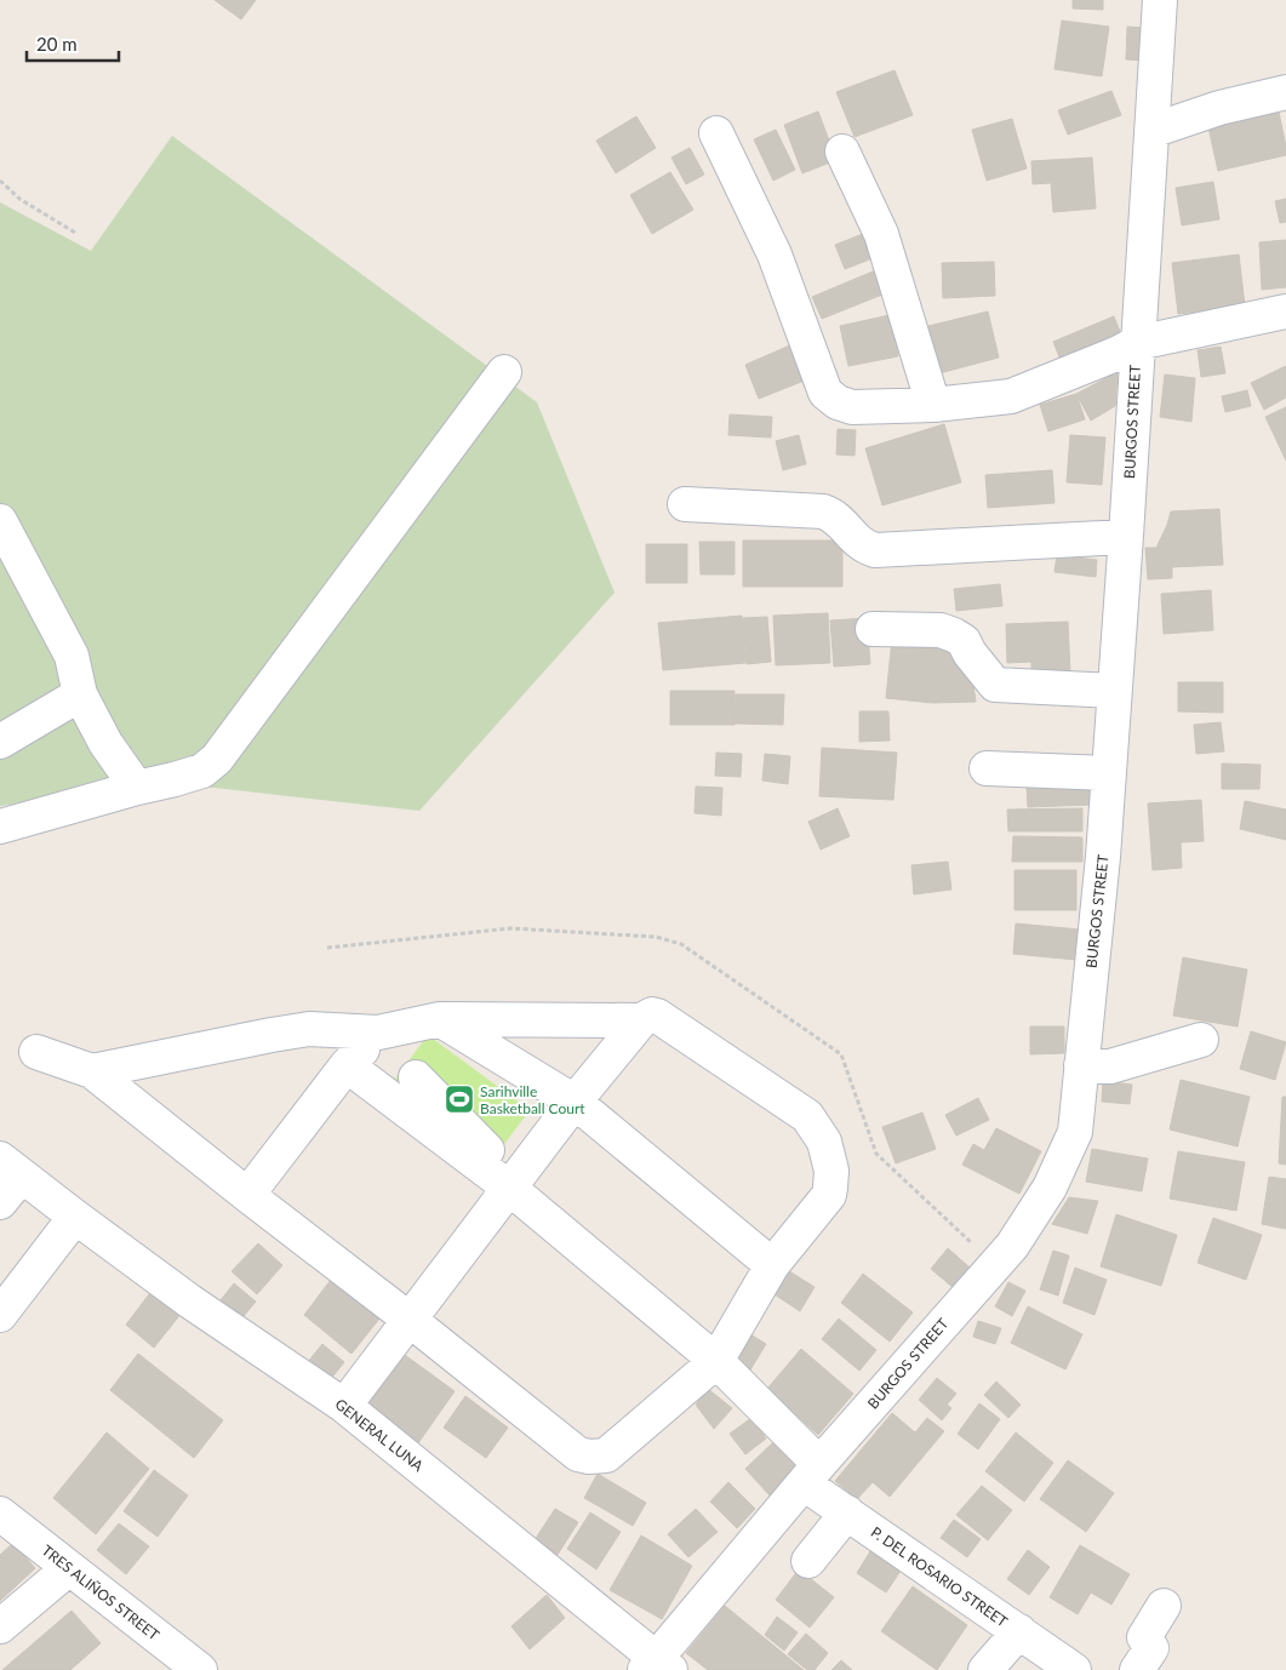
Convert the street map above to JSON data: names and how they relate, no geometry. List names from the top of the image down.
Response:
{
  "streets": {
    "street": [
      "BURGOS STREET",
      "GENERAL LUNA",
      "P. DEL ROSARIO STREET",
      "TRES ALIÑOS STREET"
    ]
  },
  "crossings": [
    ["BURGOS STREET", "GENERAL LUNA"],
    ["BURGOS STREET", "P. DEL ROSARIO STREET"]
  ],
  "places": {
    "sports": ["Sarihville Basketball Court"]
  },
  "scale_bar": "20 m"
}
